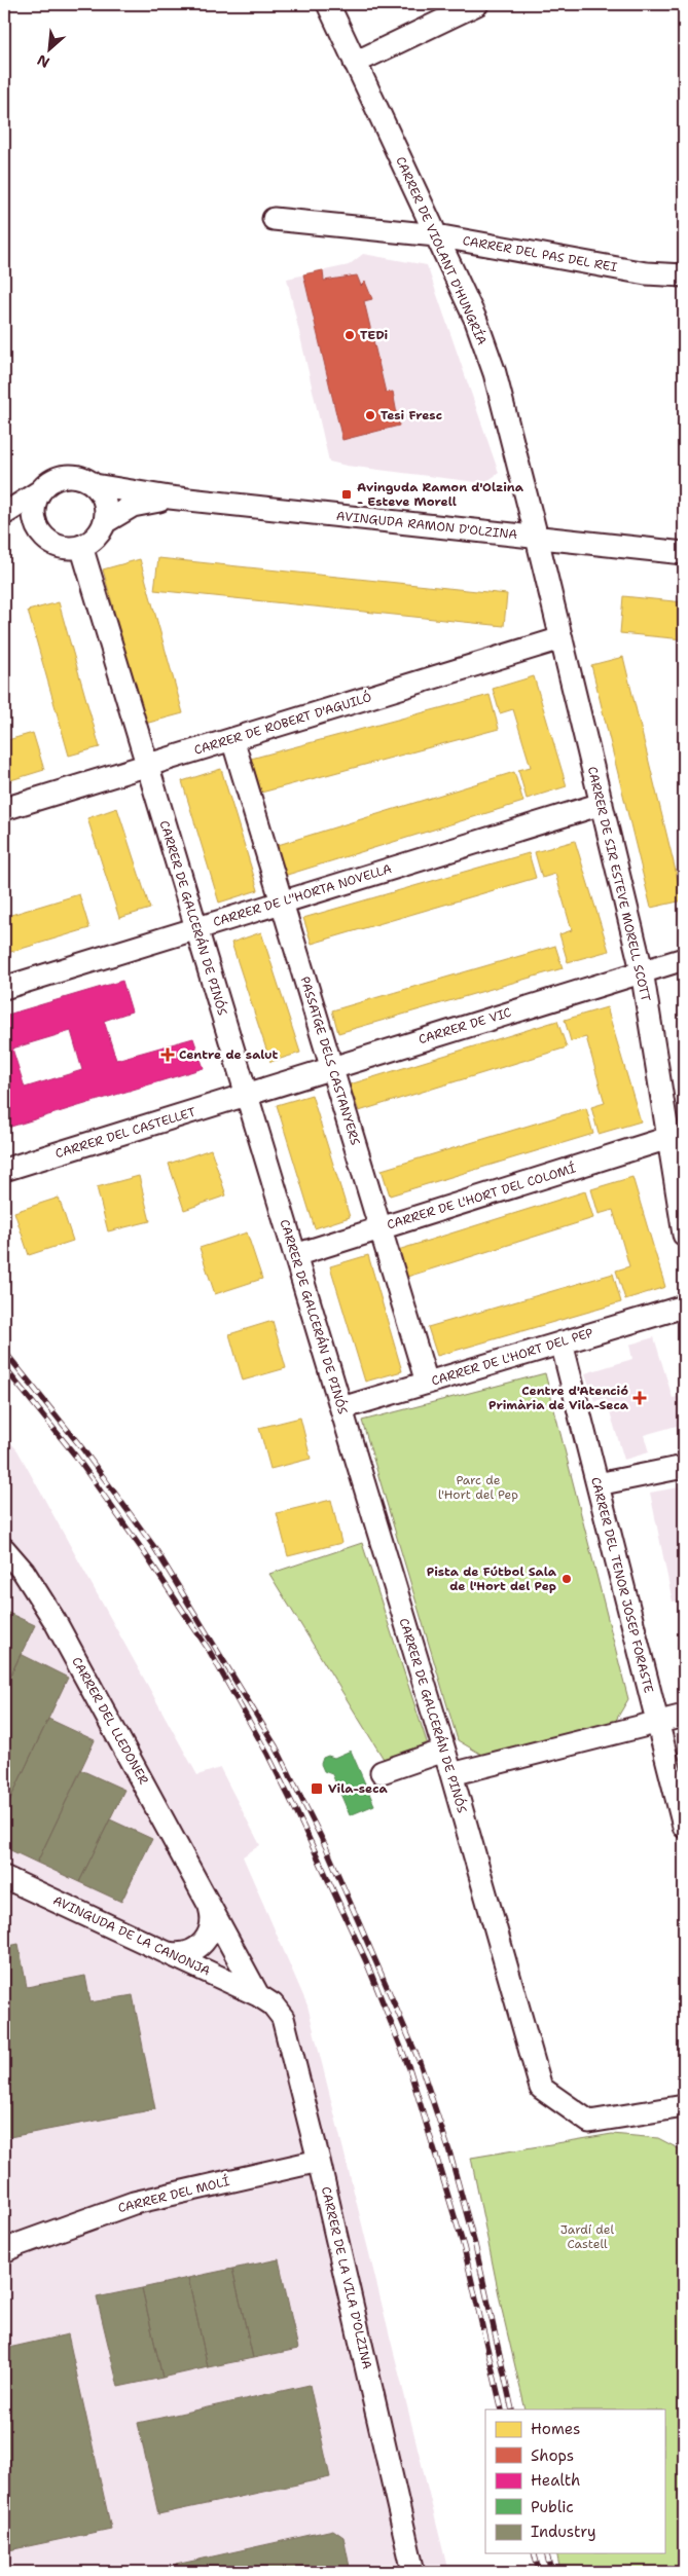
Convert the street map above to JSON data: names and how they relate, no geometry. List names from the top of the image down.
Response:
{
  "streets": {
    "street": [
      "CARRER DE VIOLANT D'HUNGRÍA",
      "CARRER DEL PAS DEL REI",
      "AVINGUDA RAMON D'OLZINA",
      "CARRER DE ROBERT D'AGUILÓ",
      "CARRER DE SIR ESTEVE MORELL SCOTT",
      "CARRER DE L''HORTA NOVELLA",
      "CARRER DE GALCERÁN DE PINÓS",
      "CARRER DE VIC",
      "PASSATGE DELS CASTANYERS",
      "CARRER DEL CASTELLET",
      "CARRER DE L'HORT DEL COLOMÍ",
      "CARRER DE L'HORT DEL PEP",
      "CARRER DEL TENOR JOSEP FORASTE",
      "CARRER DEL LLEDONER",
      "AVINGUDA DE LA CANONJA",
      "CARRER DEL MOLÍ",
      "CARRER DE LA VILA D'OLZINA"
    ]
  },
  "crossings": [
    ["CARRER DE VIOLANT D'HUNGRÍA", "CARRER DEL PAS DEL REI"],
    ["CARRER DE VIOLANT D'HUNGRÍA", "AVINGUDA RAMON D'OLZINA"],
    ["CARRER DE VIOLANT D'HUNGRÍA", "CARRER DE SIR ESTEVE MORELL SCOTT"],
    ["AVINGUDA RAMON D'OLZINA", "CARRER DE SIR ESTEVE MORELL SCOTT"],
    ["AVINGUDA RAMON D'OLZINA", "CARRER DE GALCERÁN DE PINÓS"],
    ["CARRER DE ROBERT D'AGUILÓ", "CARRER DE SIR ESTEVE MORELL SCOTT"],
    ["CARRER DE ROBERT D'AGUILÓ", "CARRER DE GALCERÁN DE PINÓS"],
    ["CARRER DE ROBERT D'AGUILÓ", "PASSATGE DELS CASTANYERS"],
    ["CARRER DE SIR ESTEVE MORELL SCOTT", "CARRER DE L''HORTA NOVELLA"],
    ["CARRER DE SIR ESTEVE MORELL SCOTT", "CARRER DE VIC"],
    ["CARRER DE SIR ESTEVE MORELL SCOTT", "CARRER DE L'HORT DEL COLOMÍ"],
    ["CARRER DE L''HORTA NOVELLA", "CARRER DE GALCERÁN DE PINÓS"],
    ["CARRER DE L''HORTA NOVELLA", "PASSATGE DELS CASTANYERS"],
    ["CARRER DE GALCERÁN DE PINÓS", "CARRER DE VIC"],
    ["CARRER DE GALCERÁN DE PINÓS", "CARRER DEL CASTELLET"],
    ["CARRER DE GALCERÁN DE PINÓS", "CARRER DE L'HORT DEL COLOMÍ"],
    ["CARRER DE GALCERÁN DE PINÓS", "CARRER DE L'HORT DEL PEP"],
    ["CARRER DE VIC", "PASSATGE DELS CASTANYERS"],
    ["CARRER DE VIC", "CARRER DEL CASTELLET"],
    ["PASSATGE DELS CASTANYERS", "CARRER DE L'HORT DEL COLOMÍ"],
    ["PASSATGE DELS CASTANYERS", "CARRER DE L'HORT DEL PEP"],
    ["CARRER DE L'HORT DEL PEP", "CARRER DEL TENOR JOSEP FORASTE"],
    ["CARRER DEL LLEDONER", "AVINGUDA DE LA CANONJA"],
    ["CARRER DEL LLEDONER", "CARRER DE LA VILA D'OLZINA"],
    ["AVINGUDA DE LA CANONJA", "CARRER DE LA VILA D'OLZINA"],
    ["CARRER DEL MOLÍ", "CARRER DE LA VILA D'OLZINA"]
  ],
  "parks": ["Parc de l'Hort del Pep", "Jardí del Castell"],
  "places": {
    "other": ["TEDi", "Tesi Fresc", "Pista de Fútbol Sala de l'Hort del Pep"],
    "transit": ["Avinguda Ramon d'Olzina - Esteve Morell", "Vila-seca"],
    "health": ["Centre de salut", "Centre d'Atenció Primària de Vila-Seca"]
  },
  "legend": [
    "Homes",
    "Shops",
    "Health",
    "Public",
    "Industry"
  ],
  "north": "bottom left"
}
